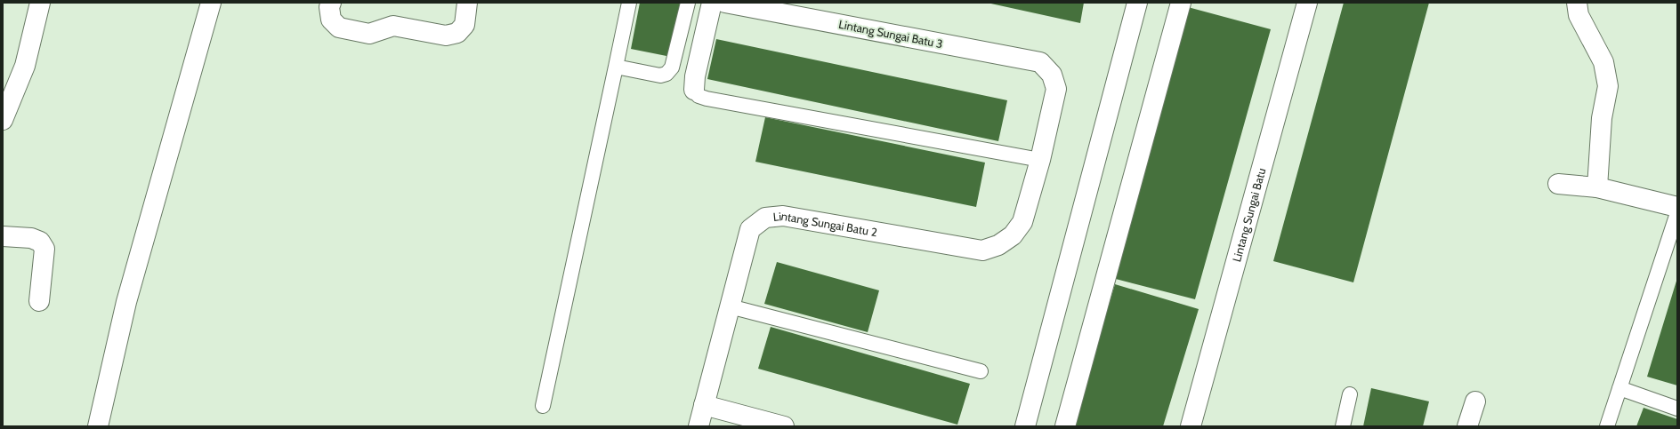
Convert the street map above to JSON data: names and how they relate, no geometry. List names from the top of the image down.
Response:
{
  "streets": {
    "street": ["Lintang Sungai Batu 3", "Lintang Sungai Batu", "Lintang Sungai Batu 2"]
  },
  "crossings": [
    ["Lintang Sungai Batu 3", "Lintang Sungai Batu 2"]
  ]
}
